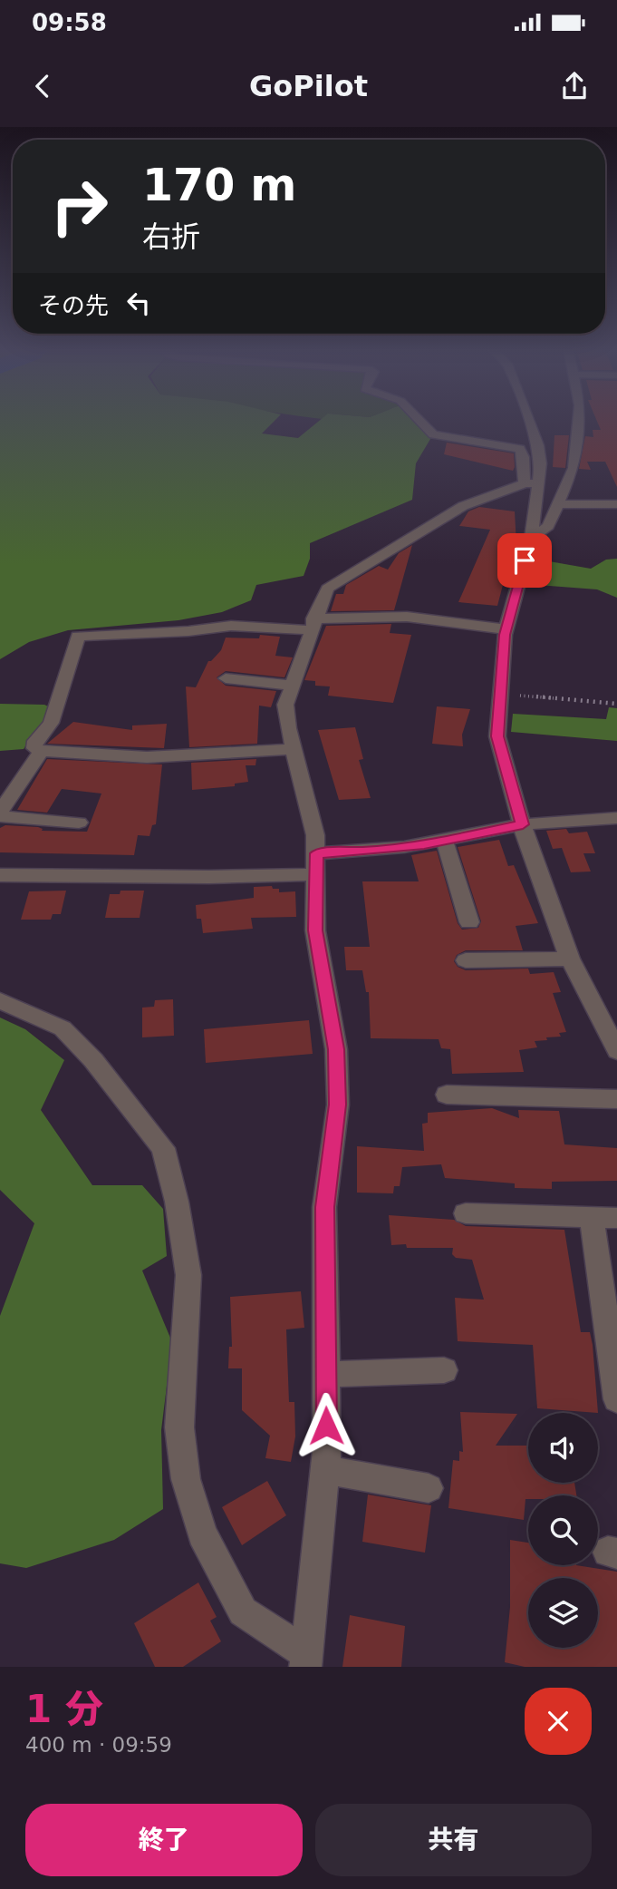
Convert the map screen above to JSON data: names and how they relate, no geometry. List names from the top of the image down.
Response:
{
  "page": {
    "status": "09:58",
    "header": "GoPilot",
    "turn": ["170 m", "右折"],
    "then": "その先",
    "heading": ["1 分", "400 m · 09:59"],
    "buttons": ["終了", "共有"]
  }
}
